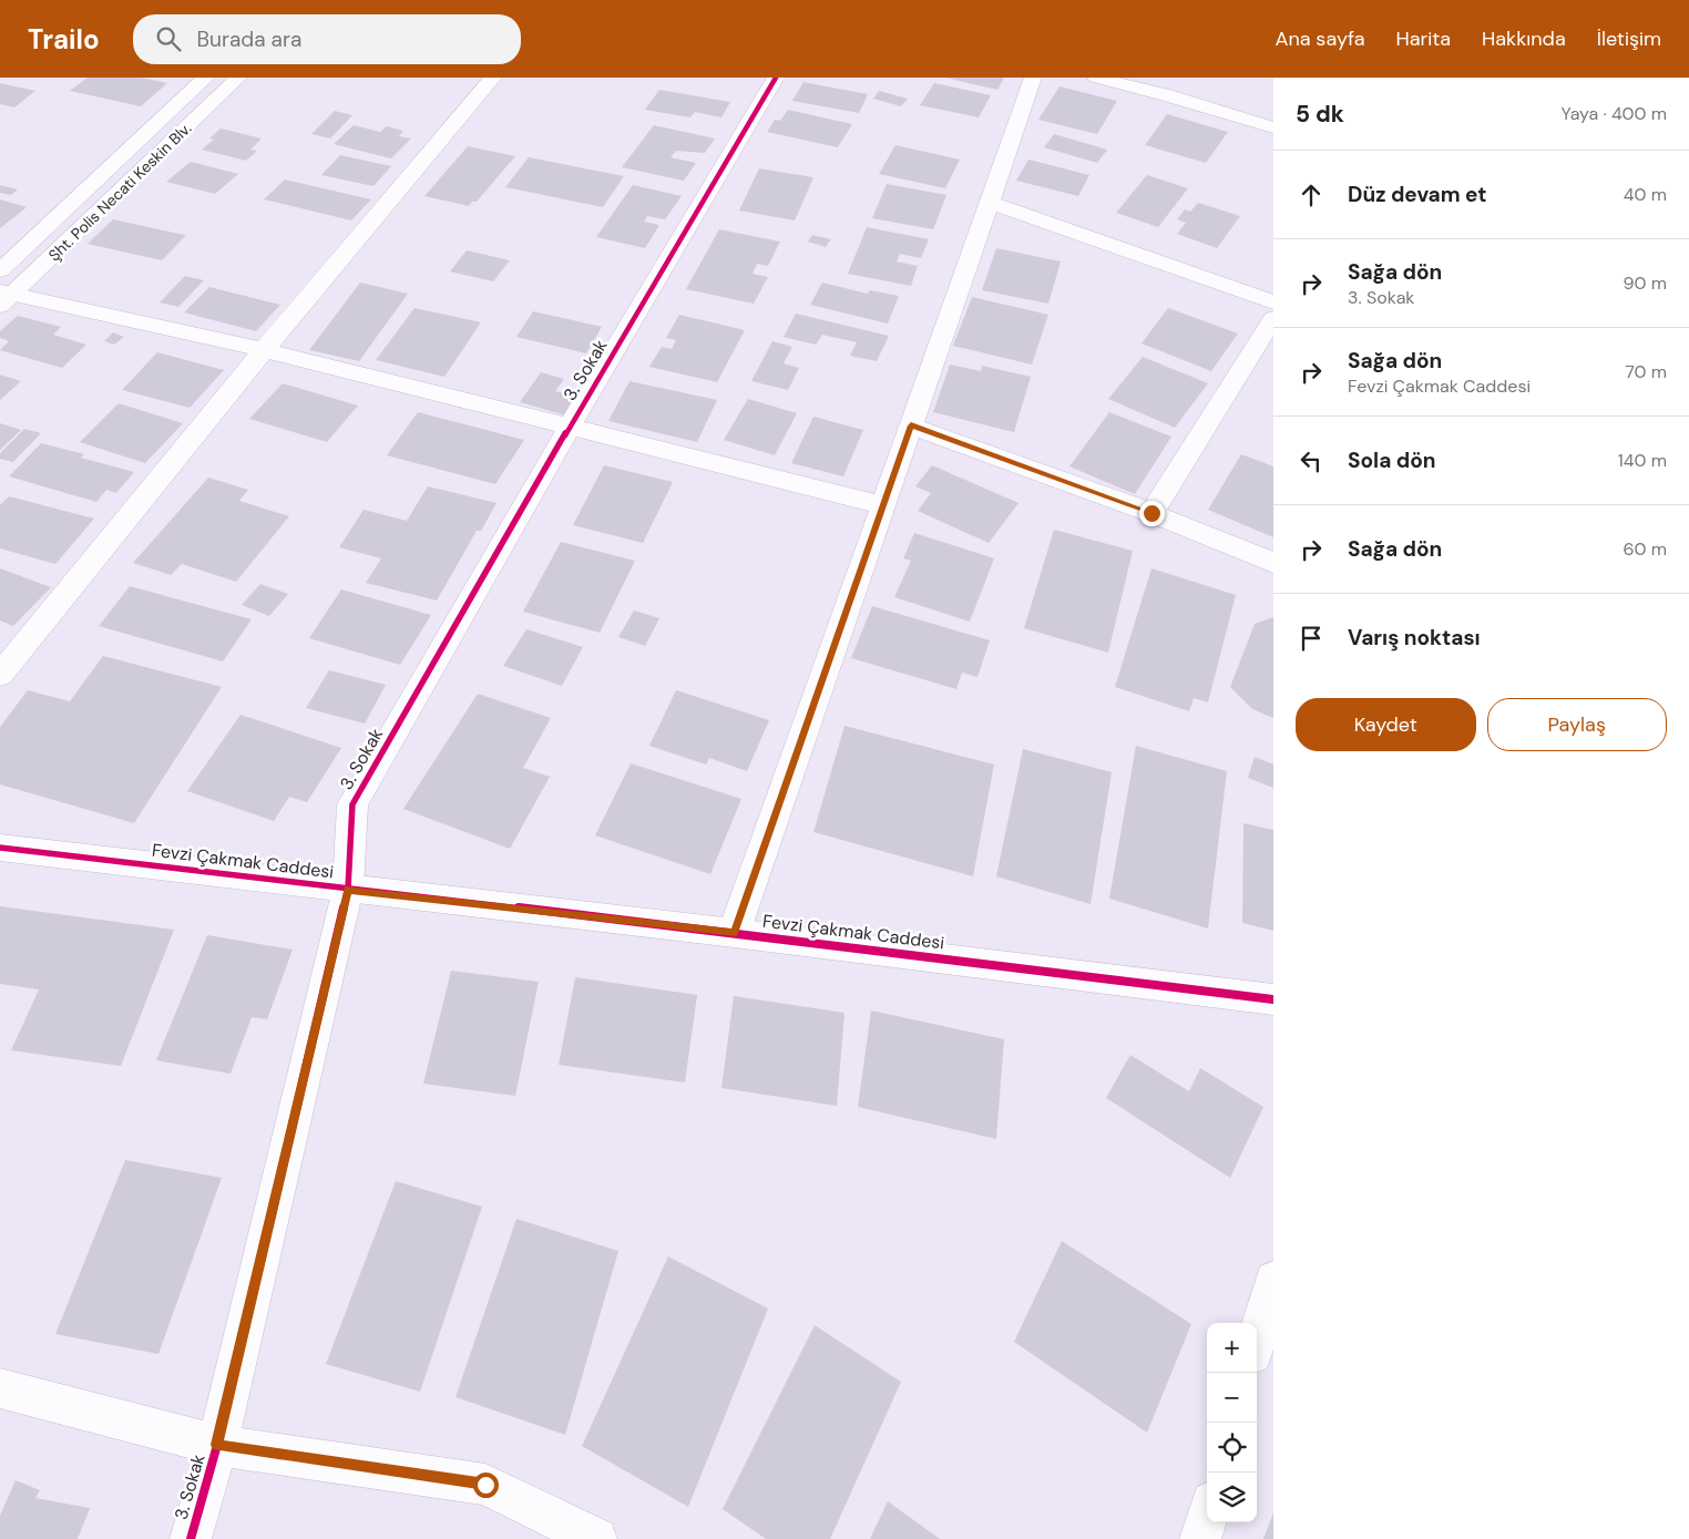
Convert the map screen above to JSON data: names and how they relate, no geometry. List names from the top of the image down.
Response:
{
  "streets": {
    "street": ["Şht. Polis Necati Keskin Blv.", "3. Sokak", "Fevzi Çakmak Caddesi"]
  },
  "crossings": [
    ["3. Sokak", "Fevzi Çakmak Caddesi"]
  ],
  "page": {
    "header": "Trailo",
    "search": "Burada ara",
    "nav": [
      "Ana sayfa",
      "Harita",
      "Hakkında",
      "İletişim"
    ],
    "heading": ["5 dk", "Yaya · 400 m"],
    "list": [
      ["Düz devam et", "40 m"],
      ["Sağa dön", "3. Sokak", "90 m"],
      ["Sağa dön", "Fevzi Çakmak Caddesi", "70 m"],
      ["Sola dön", "140 m"],
      ["Sağa dön", "60 m"],
      "Varış noktası"
    ],
    "buttons": ["Kaydet", "Paylaş"],
    "map_buttons": ["+", "−"]
  }
}
